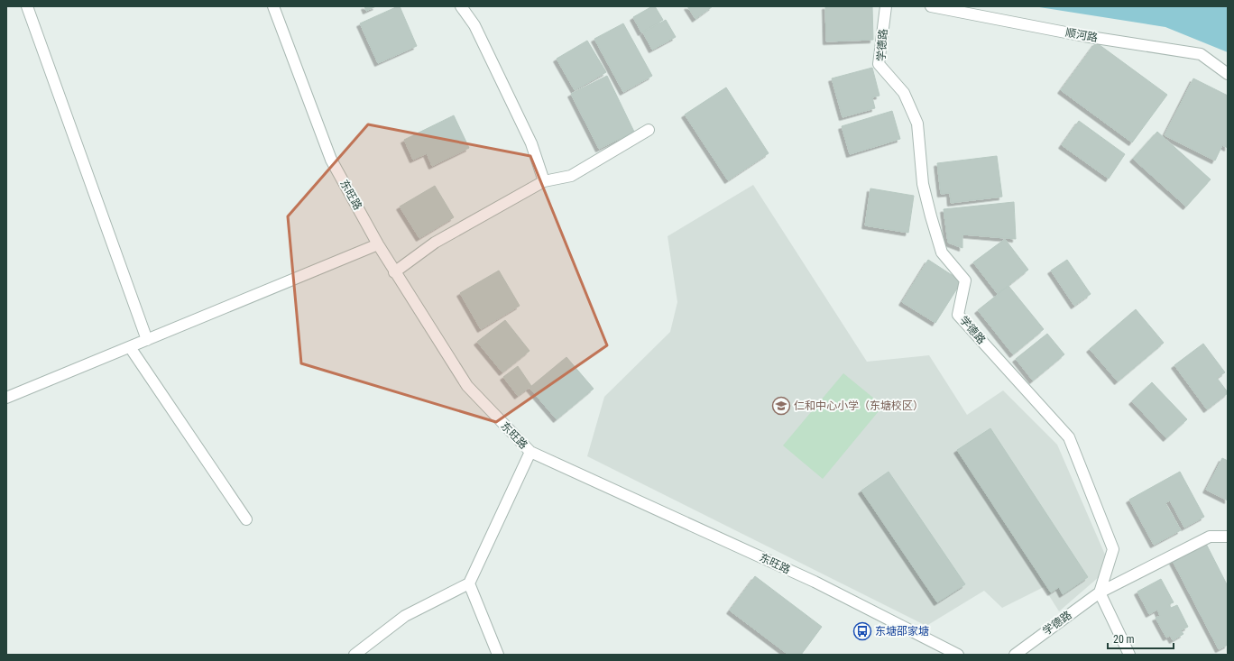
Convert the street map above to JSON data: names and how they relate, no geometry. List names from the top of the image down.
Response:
{
  "streets": {
    "street": ["顺河路", "学德路", "东旺路"]
  },
  "places": {
    "school or university": ["仁和中心小学（东塘校区）"],
    "bus stop": ["东塘邵家塘"]
  },
  "scale_bar": "20 m"
}
